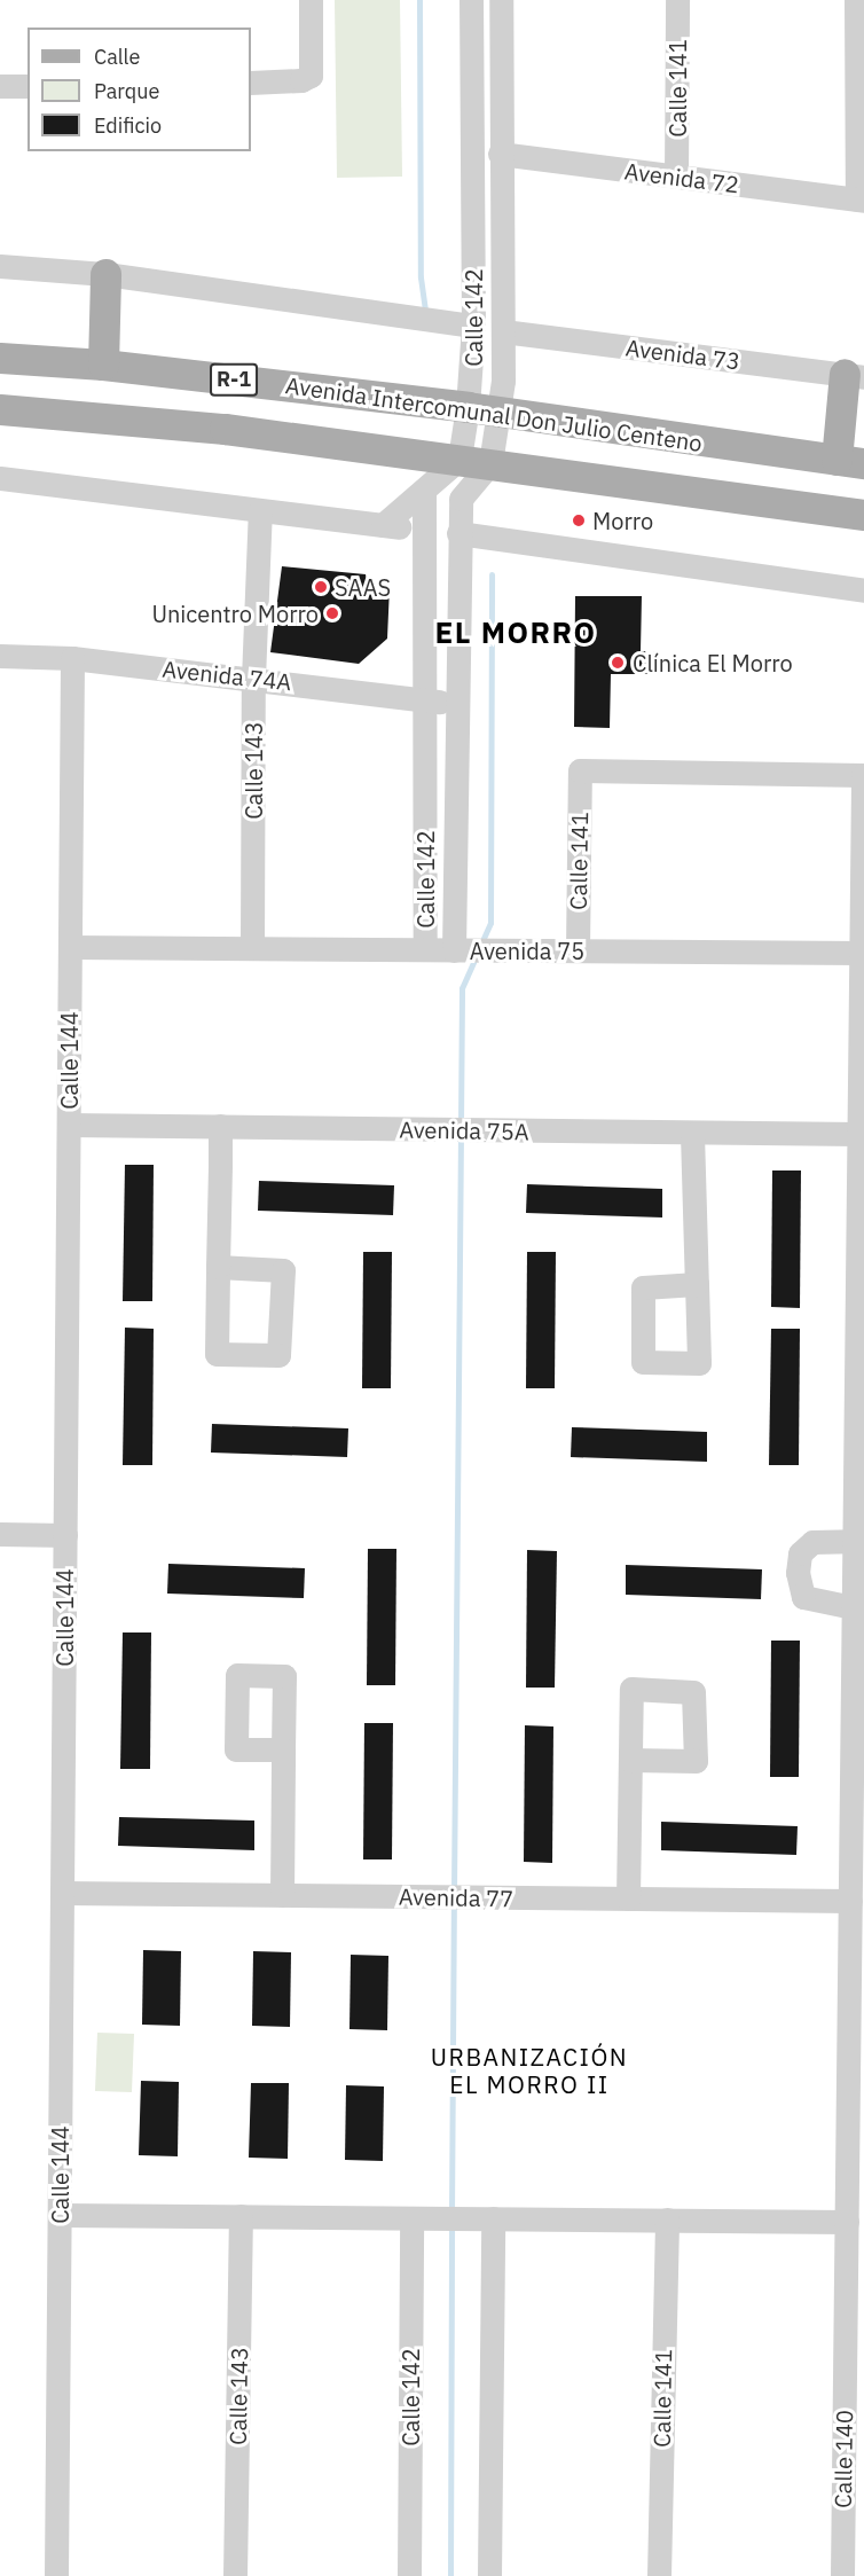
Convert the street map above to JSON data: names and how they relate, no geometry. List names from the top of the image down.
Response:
{
  "streets": {
    "main road": ["R-1", "Avenida Intercomunal Don Julio Centeno"],
    "street": [
      "Calle 141",
      "Avenida 72",
      "Calle 142",
      "Avenida 73",
      "Avenida 74A",
      "Calle 143",
      "Avenida 75",
      "Calle 144",
      "Avenida 75A",
      "Avenida 77",
      "Calle 140"
    ]
  },
  "crossings": [
    ["Calle 141", "Avenida 72"],
    ["Calle 141", "Avenida 75"],
    ["Calle 141", "Calle 140"],
    ["Avenida 72", "Calle 142"],
    ["Calle 142", "Avenida 73"],
    ["Calle 142", "R-1"],
    ["Calle 142", "Avenida Intercomunal Don Julio Centeno"],
    ["Calle 142", "Avenida 74A"],
    ["Calle 142", "Avenida 75"],
    ["Avenida 74A", "Calle 143"],
    ["Avenida 74A", "Calle 144"],
    ["Calle 143", "Avenida 75"],
    ["Avenida 75", "Calle 144"],
    ["Avenida 75", "Calle 140"],
    ["Calle 144", "Avenida 75A"],
    ["Calle 144", "Avenida 77"],
    ["Avenida 75A", "Calle 140"],
    ["Avenida 77", "Calle 140"]
  ],
  "districts": ["EL MORRO", "URBANIZACIÓN EL MORRO II"],
  "places": [
    "Morro",
    "SAAS",
    "Unicentro Morro",
    "Clínica El Morro"
  ],
  "legend": ["Calle", "Parque", "Edificio"]
}
